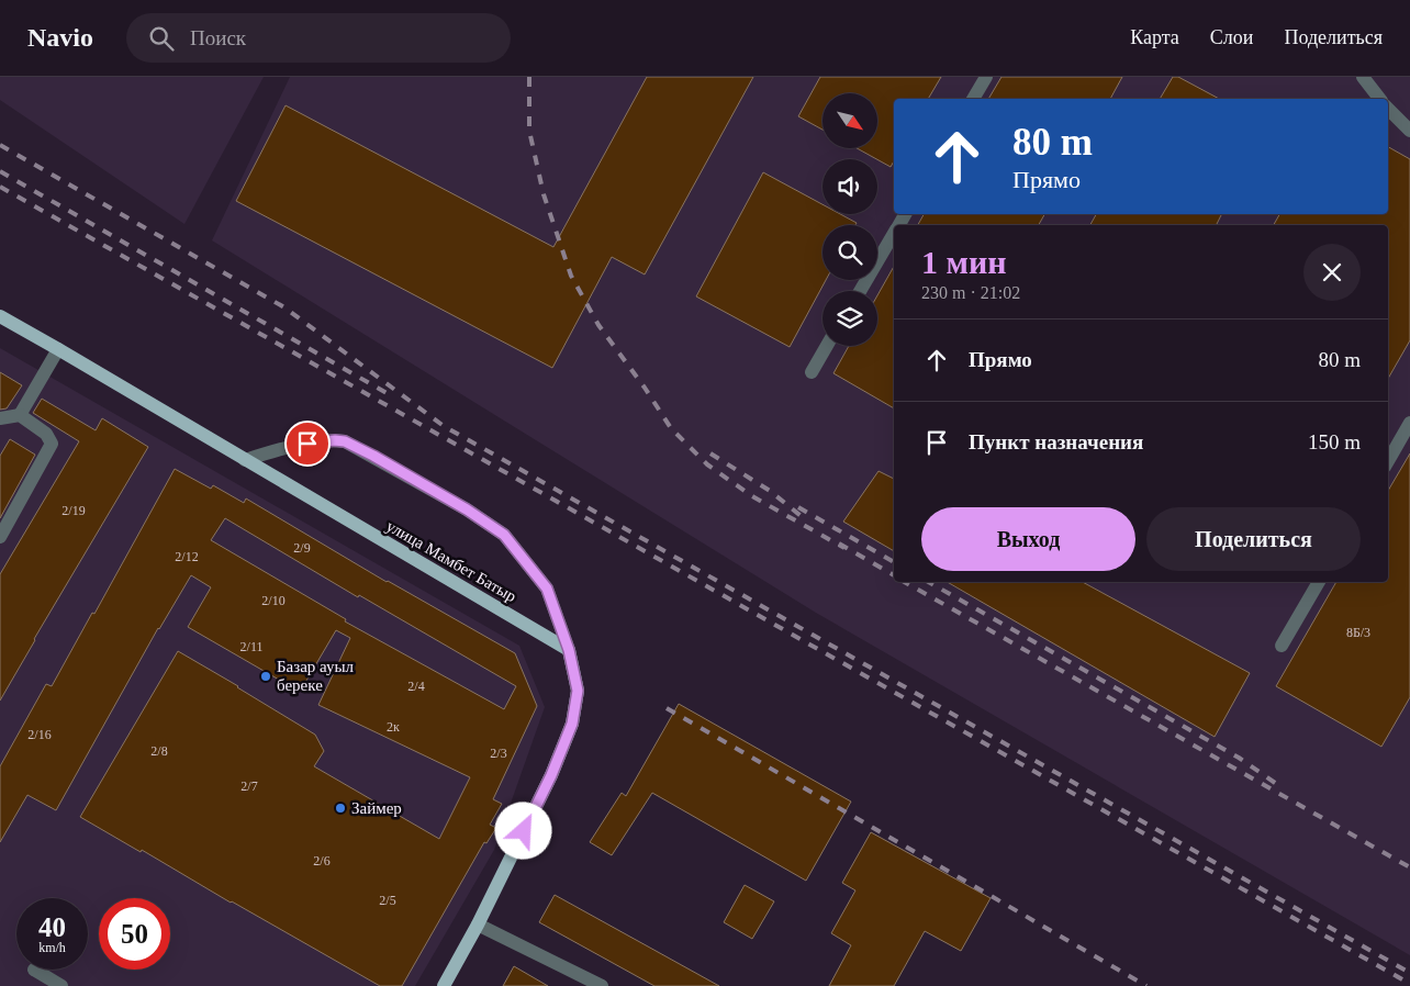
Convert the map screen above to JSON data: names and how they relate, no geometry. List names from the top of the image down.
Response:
{
  "streets": {
    "main road": ["улица Мамбет Батыр"]
  },
  "places": ["Базар ауыл береке", "Займер"],
  "house_numbers": [
    "2/19",
    "2/9",
    "2/12",
    "2/10",
    "8Б/3",
    "2/11",
    "2/4",
    "2к",
    "2/16",
    "2/8",
    "2/3",
    "2/7",
    "2/6",
    "2/5"
  ],
  "north": "bottom right",
  "page": {
    "header": "Navio",
    "search": "Поиск",
    "nav": ["Карта", "Слои", "Поделиться"],
    "turn": ["80 m", "Прямо"],
    "heading": ["1 мин", "230 m · 21:02"],
    "list": [
      {
        "name": "Прямо",
        "value": "80 m"
      },
      {
        "name": "Пункт назначения",
        "value": "150 m"
      }
    ],
    "buttons": ["Выход", "Поделиться"],
    "speed": "40 km/h",
    "limit": "50"
  }
}
